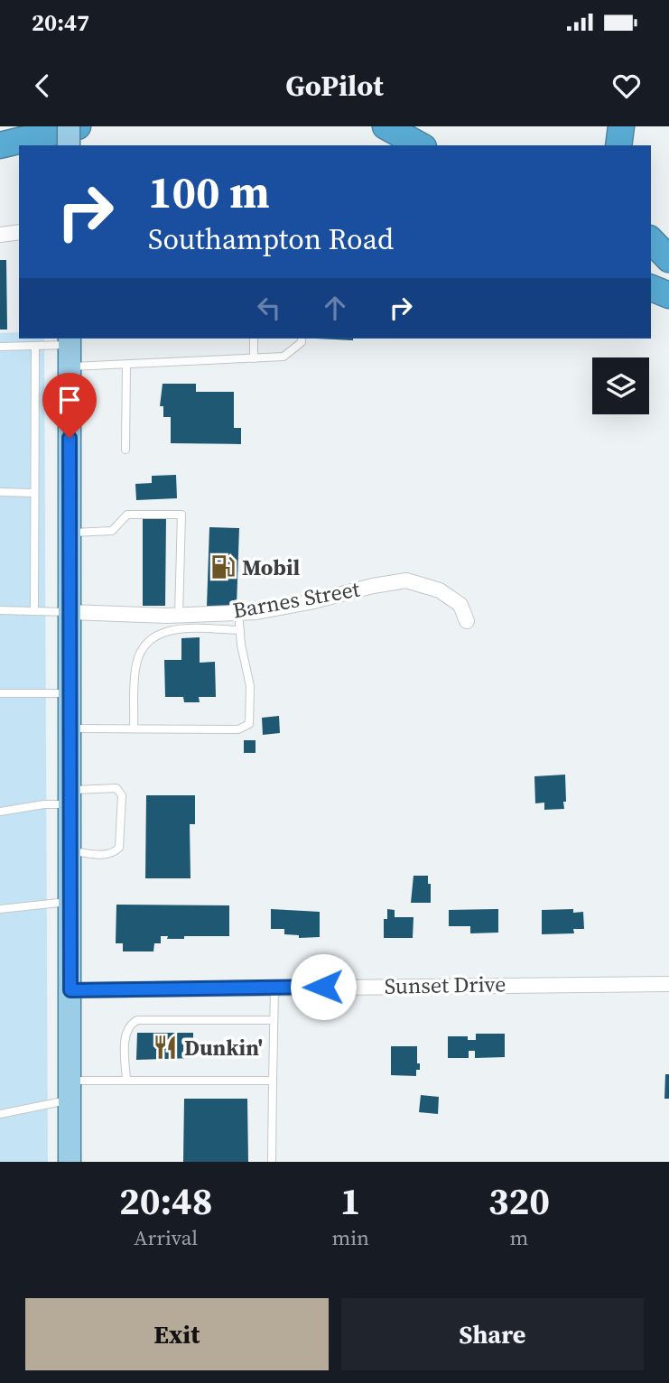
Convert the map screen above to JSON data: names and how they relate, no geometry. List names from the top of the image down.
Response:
{
  "streets": {
    "street": ["Barnes Street", "Sunset Drive"]
  },
  "places": {
    "fuel station": ["Mobil"],
    "restaurant": ["Dunkin'"]
  },
  "page": {
    "status": "20:47",
    "header": "GoPilot",
    "turn": ["100 m", "Southampton Road"],
    "eta": [
      "20:48",
      "Arrival",
      "1",
      "min",
      "320",
      "m"
    ],
    "buttons": ["Exit", "Share"]
  }
}
